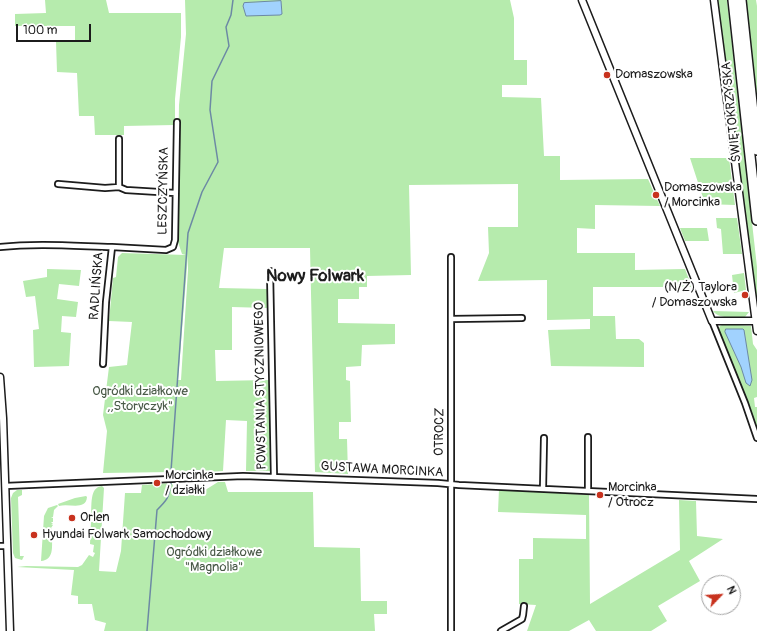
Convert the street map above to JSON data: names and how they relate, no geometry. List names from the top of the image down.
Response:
{
  "streets": {
    "highway": ["ŚWIĘTOKRZYSKA"],
    "street": [
      "LESZCZYŃSKA",
      "RADLIŃSKA",
      "POWSTANIA STYCZNIOWEGO",
      "OTROCZ",
      "GUSTAWA MORCINKA"
    ]
  },
  "crossings": [
    ["LESZCZYŃSKA", "RADLIŃSKA"],
    ["POWSTANIA STYCZNIOWEGO", "GUSTAWA MORCINKA"],
    ["OTROCZ", "GUSTAWA MORCINKA"]
  ],
  "districts": ["Nowy Folwark"],
  "parks": ["Ogródki działkowe ,,Storyczyk\"", "Ogródki działkowe \"Magnolia\""],
  "places": [
    "Domaszowska",
    "Domaszowska / Morcinka",
    "(N/Ż) Taylora / Domaszowska",
    "Morcinka / działki",
    "Morcinka / Otrocz",
    "Orlen",
    "Hyundai Folwark Samochodowy"
  ],
  "scale_bar": "100 m",
  "north": "top right"
}
